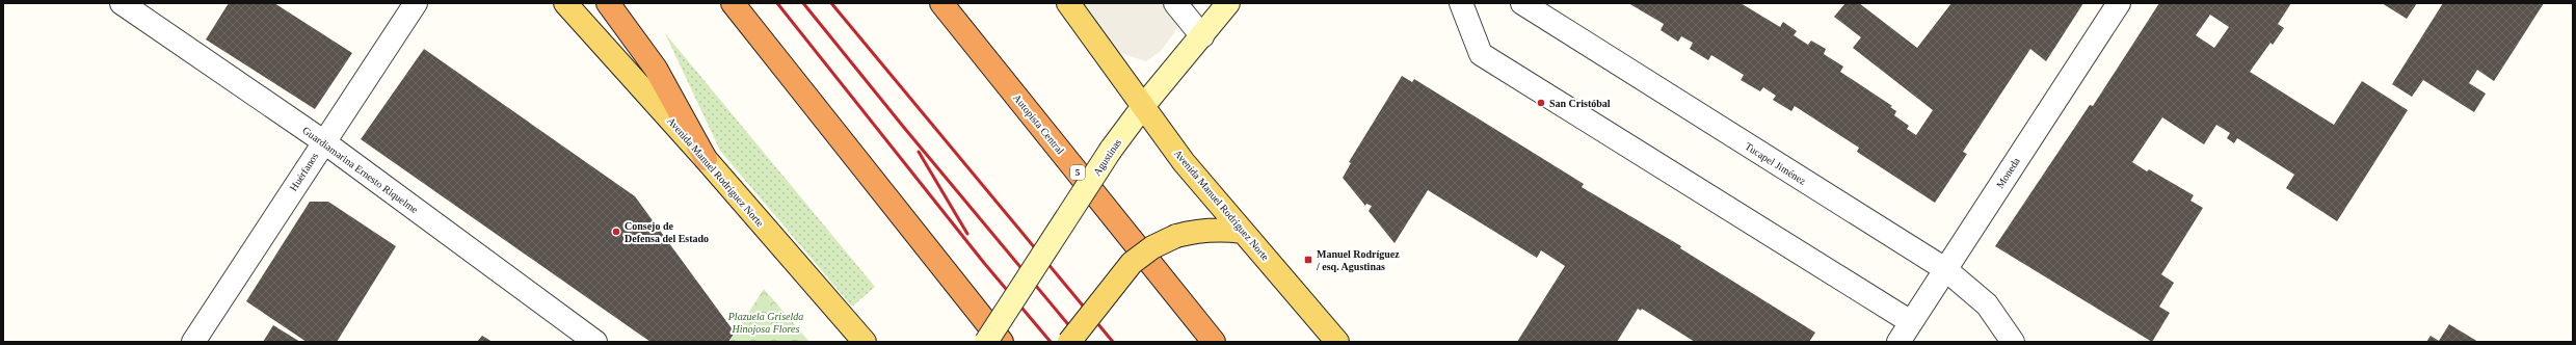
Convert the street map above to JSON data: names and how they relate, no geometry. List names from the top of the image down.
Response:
{
  "streets": {
    "highway": ["Autopista Central", "5"],
    "main road": ["Agustinas", "Avenida Manuel Rodríguez Norte"],
    "street": [
      "Tucapel Jiménez",
      "Guardiamarina Ernesto Riquelme",
      "Huérfanos",
      "Moneda"
    ]
  },
  "crossings": [
    ["Agustinas", "Avenida Manuel Rodríguez Norte"],
    ["Tucapel Jiménez", "Moneda"],
    ["Guardiamarina Ernesto Riquelme", "Huérfanos"]
  ],
  "parks": ["Plazuela Griselda Hinojosa Flores"],
  "places": {
    "other": ["San Cristóbal", "Consejo de Defensa del Estado"],
    "transit": ["Manuel Rodríguez / esq. Agustinas"]
  }
}
